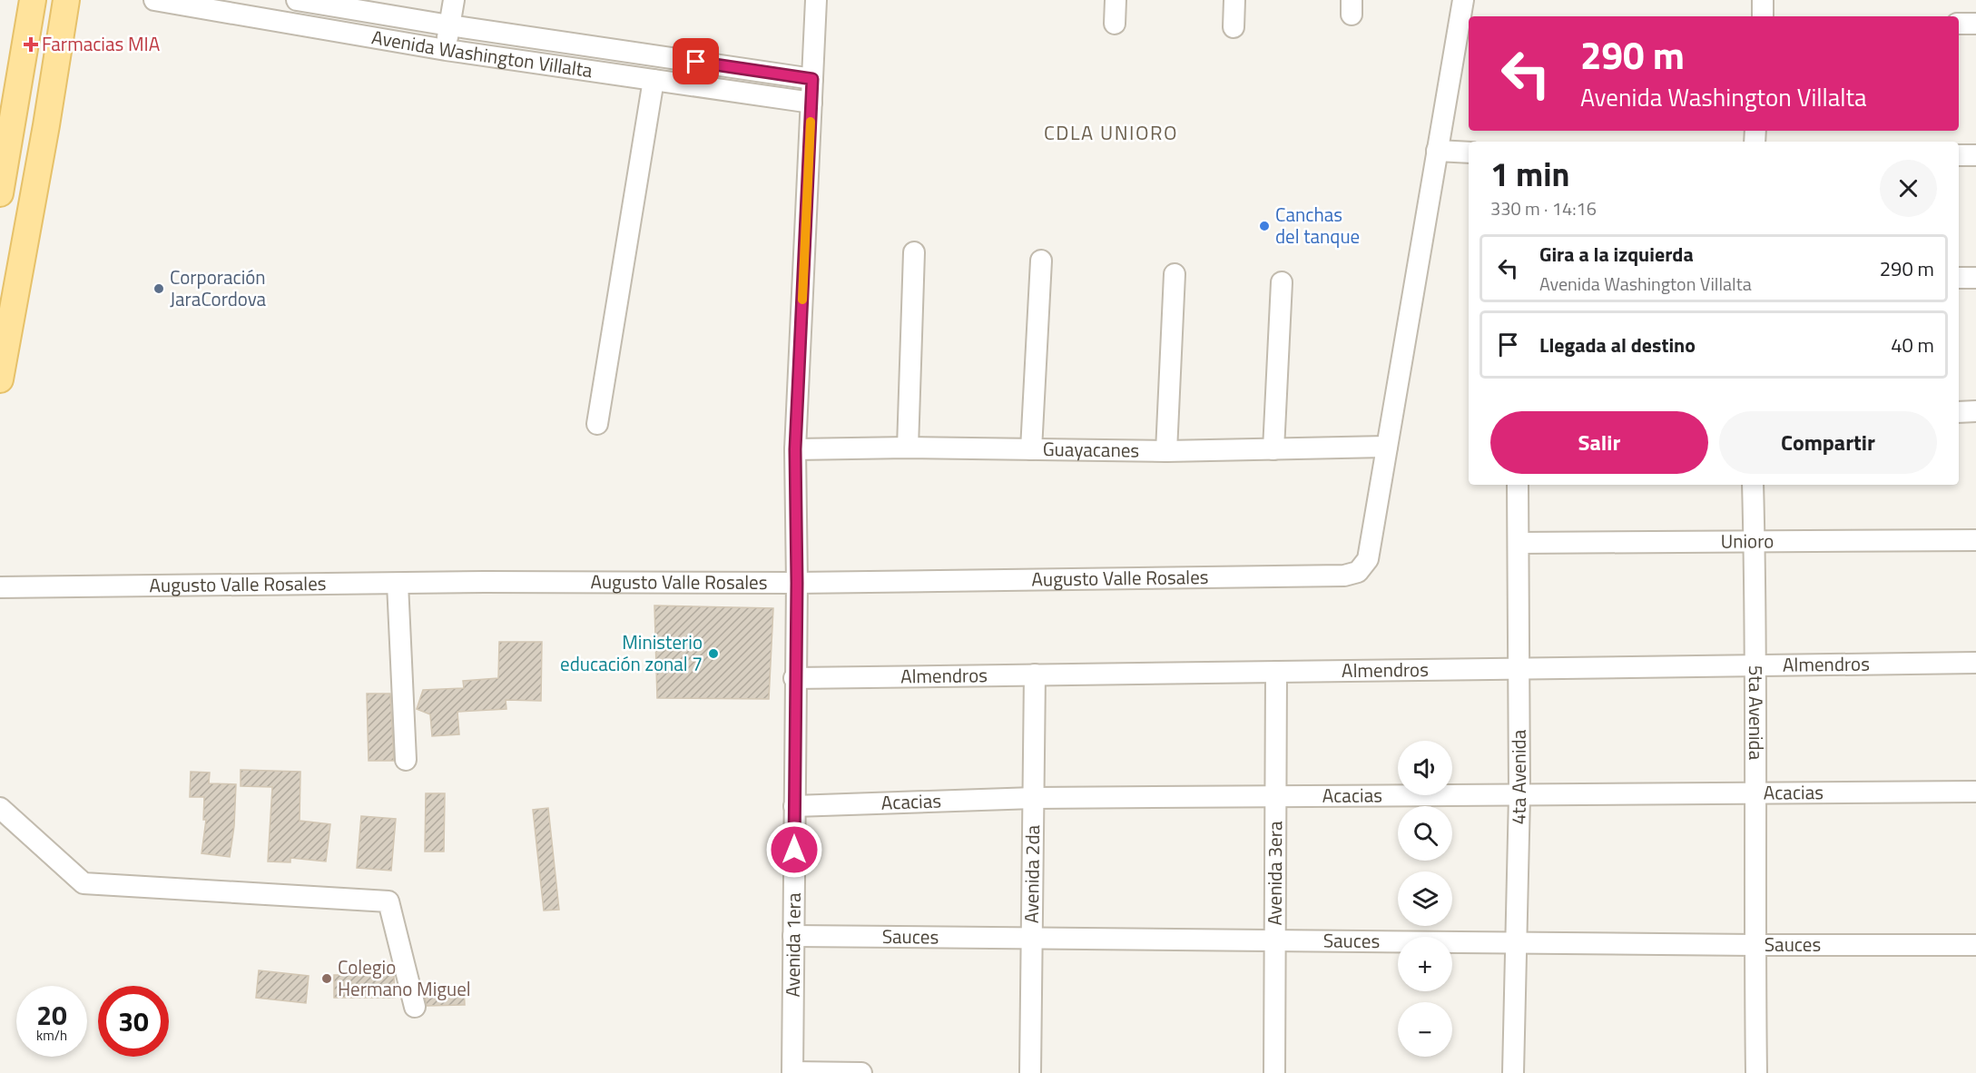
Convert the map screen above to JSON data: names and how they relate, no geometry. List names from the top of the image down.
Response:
{
  "streets": {
    "street": [
      "Avenida Washington Villalta",
      "Guayacanes",
      "Unioro",
      "Augusto Valle Rosales",
      "Almendros",
      "5ta Avenida",
      "4ta Avenida",
      "Acacias",
      "Avenida 3era",
      "Avenida 2da",
      "Sauces",
      "Avenida 1era"
    ]
  },
  "crossings": [
    ["Avenida Washington Villalta", "Avenida 1era"],
    ["Guayacanes", "Augusto Valle Rosales"],
    ["Guayacanes", "Avenida 1era"],
    ["Unioro", "5ta Avenida"],
    ["Unioro", "4ta Avenida"],
    ["Augusto Valle Rosales", "Avenida 1era"],
    ["Almendros", "5ta Avenida"],
    ["Almendros", "4ta Avenida"],
    ["Almendros", "Avenida 3era"],
    ["Almendros", "Avenida 2da"],
    ["Almendros", "Avenida 1era"],
    ["5ta Avenida", "Acacias"],
    ["5ta Avenida", "Sauces"],
    ["4ta Avenida", "Acacias"],
    ["4ta Avenida", "Sauces"],
    ["Acacias", "Avenida 3era"],
    ["Acacias", "Avenida 2da"],
    ["Acacias", "Avenida 1era"],
    ["Avenida 3era", "Sauces"],
    ["Avenida 2da", "Sauces"],
    ["Sauces", "Avenida 1era"]
  ],
  "districts": ["CDLA UNIORO"],
  "places": {
    "health": ["Farmacias MIA"],
    "other": [
      "Canchas del tanque",
      "Corporación JaraCordova",
      "Ministerio educación zonal 7",
      "Colegio Hermano Miguel"
    ]
  },
  "page": {
    "turn": ["290 m", "Avenida Washington Villalta"],
    "heading": ["1 min", "330 m · 14:16"],
    "list": [
      {
        "name": "Gira a la izquierda",
        "note": "Avenida Washington Villalta",
        "value": "290 m"
      },
      {
        "name": "Llegada al destino",
        "value": "40 m"
      }
    ],
    "buttons": ["Salir", "Compartir"],
    "map_buttons": ["+", "−"],
    "speed": "20 km/h",
    "limit": "30"
  }
}
